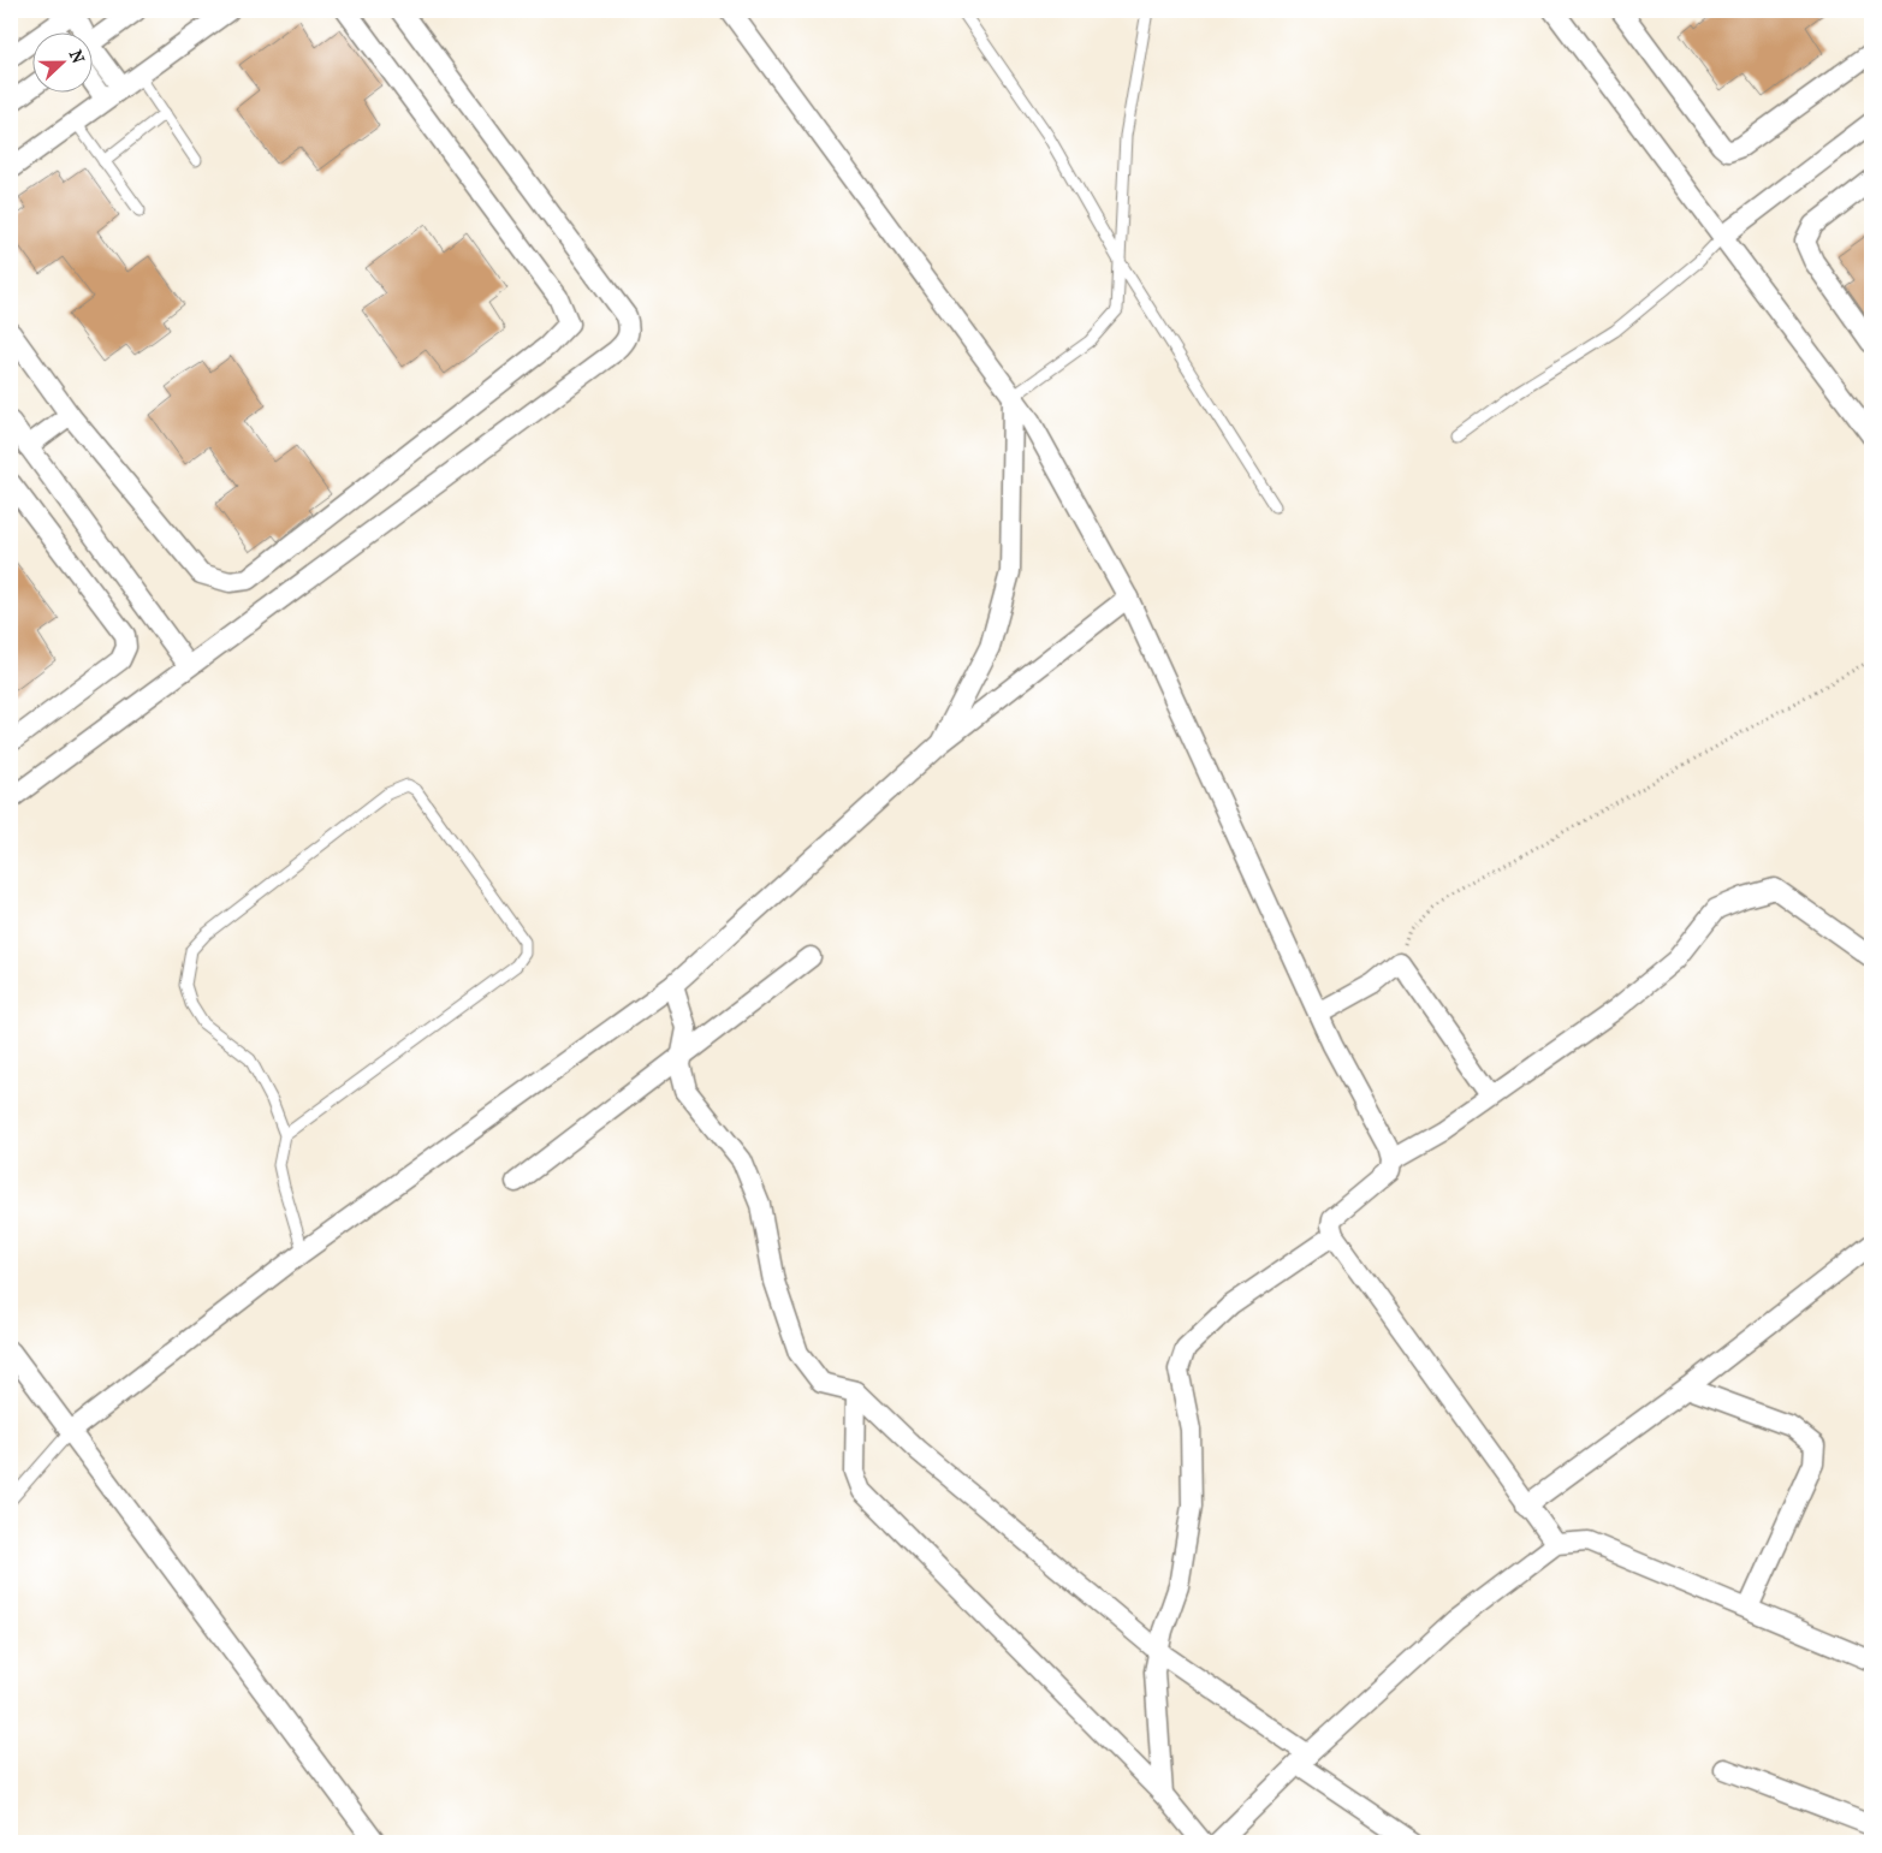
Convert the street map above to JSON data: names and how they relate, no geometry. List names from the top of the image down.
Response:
{
  "north": "right"
}
